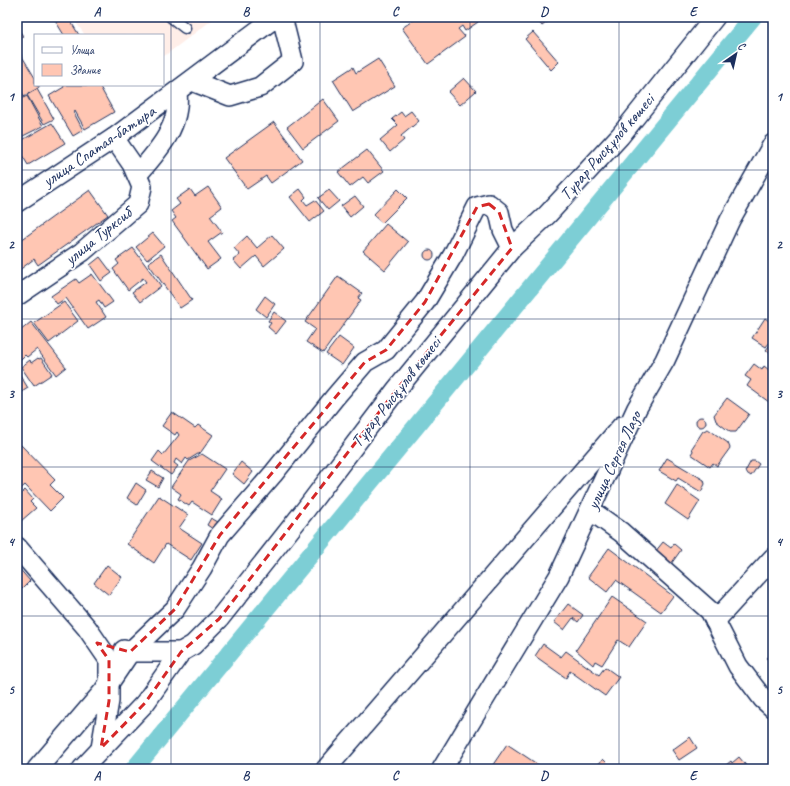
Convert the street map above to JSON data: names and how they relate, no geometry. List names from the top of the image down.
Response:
{
  "streets": {
    "street": [
      "улица Спатая-батыра",
      "Тұрар Рысқұлов көшесі",
      "улица Турксиб",
      "улица Сергея Лазо"
    ]
  },
  "crossings": [
    ["улица Спатая-батыра", "улица Турксиб"]
  ],
  "legend": ["Улица", "Здание"],
  "north": "top right",
  "grid": {
    "columns": [
      "A",
      "B",
      "C",
      "D",
      "E"
    ],
    "rows": [
      "1",
      "2",
      "3",
      "4",
      "5"
    ]
  }
}
